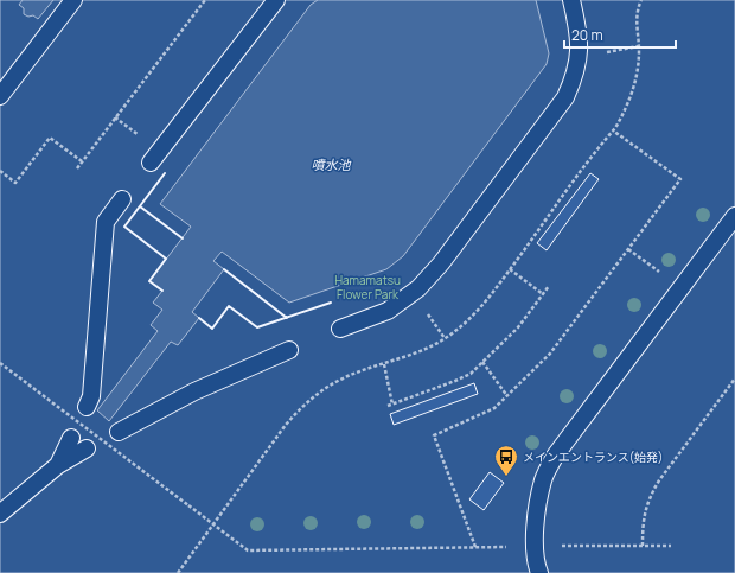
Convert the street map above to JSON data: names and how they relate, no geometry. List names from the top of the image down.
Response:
{
  "water": ["噴水池"],
  "parks": ["Hamamatsu Flower Park"],
  "places": {
    "bus stop": ["メインエントランス(始発)"]
  },
  "scale_bar": "20 m"
}
